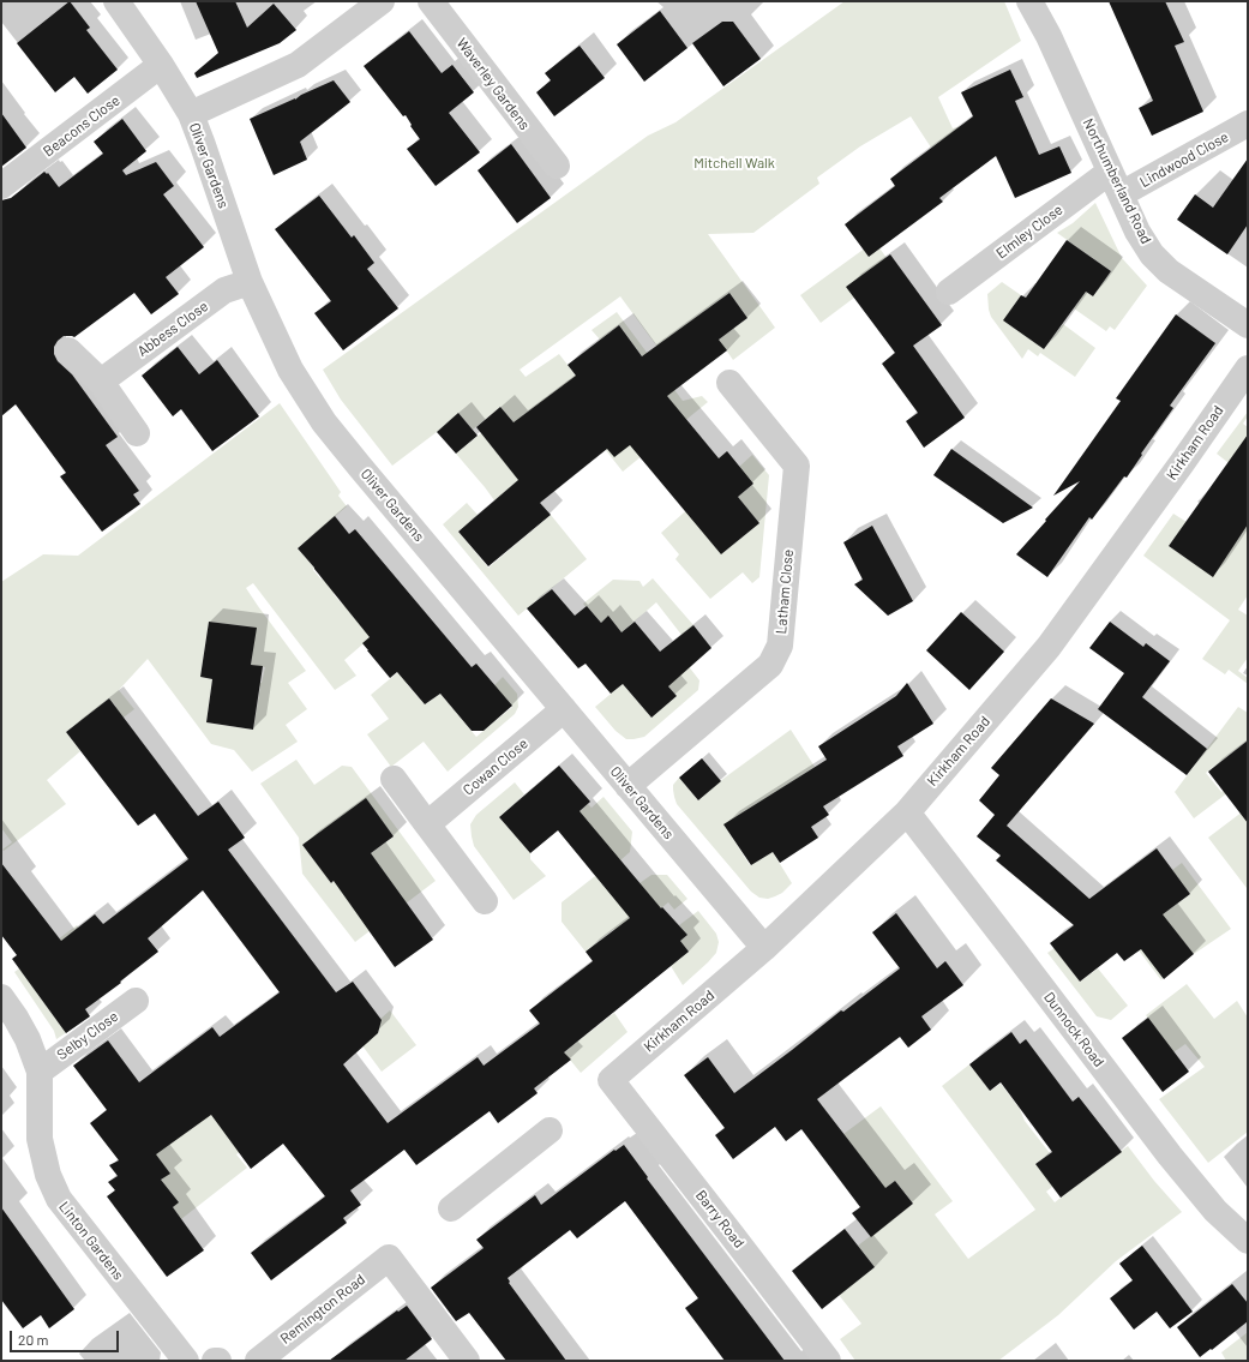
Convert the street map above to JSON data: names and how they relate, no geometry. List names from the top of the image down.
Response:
{
  "streets": {
    "street": [
      "Waverley Gardens",
      "Beacons Close",
      "Lindwood Close",
      "Oliver Gardens",
      "Northumberland Road",
      "Elmley Close",
      "Abbess Close",
      "Kirkham Road",
      "Latham Close",
      "Cowan Close",
      "Dunnock Road",
      "Selby Close",
      "Barry Road",
      "Linton Gardens",
      "Remington Road"
    ]
  },
  "crossings": [
    ["Beacons Close", "Oliver Gardens"],
    ["Lindwood Close", "Northumberland Road"],
    ["Oliver Gardens", "Abbess Close"],
    ["Oliver Gardens", "Kirkham Road"],
    ["Oliver Gardens", "Latham Close"],
    ["Oliver Gardens", "Cowan Close"],
    ["Northumberland Road", "Elmley Close"],
    ["Kirkham Road", "Dunnock Road"],
    ["Kirkham Road", "Barry Road"],
    ["Selby Close", "Linton Gardens"]
  ],
  "parks": ["Mitchell Walk"],
  "scale_bar": "20 m"
}
